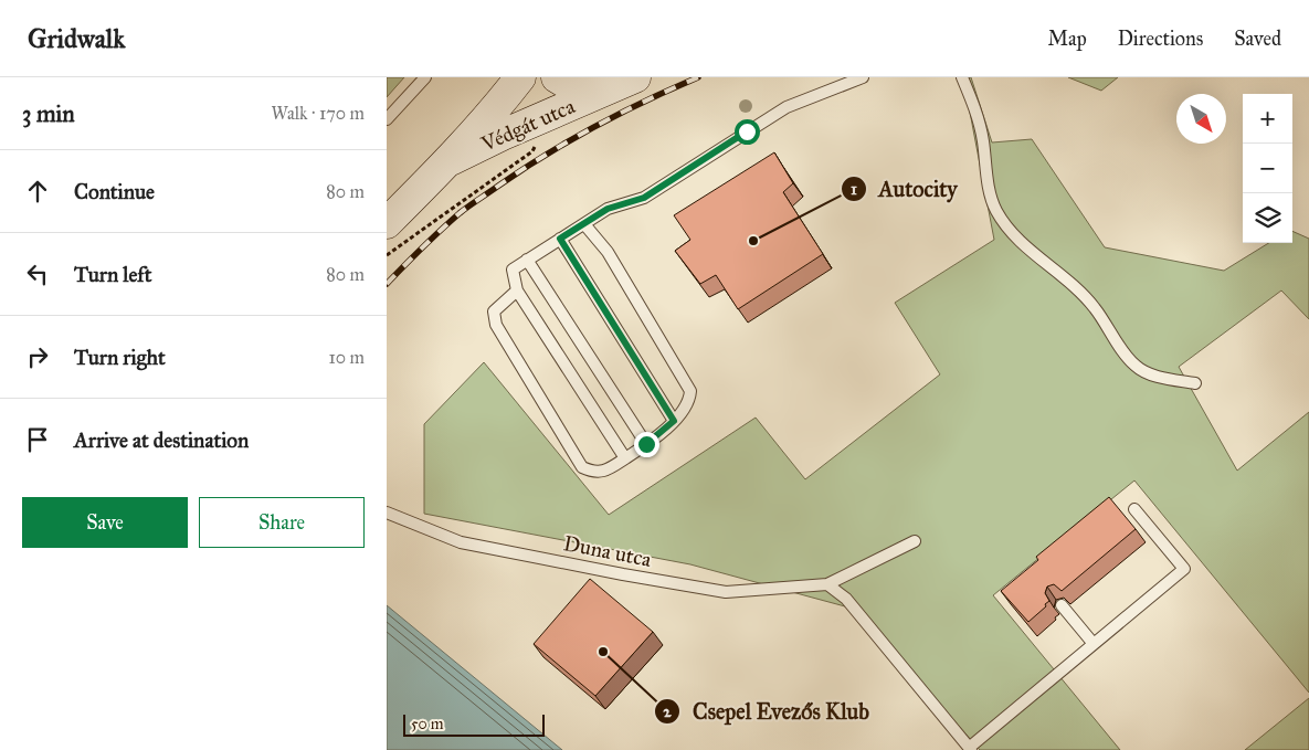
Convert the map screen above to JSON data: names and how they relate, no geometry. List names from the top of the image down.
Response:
{
  "streets": {
    "main road": ["Védgát utca"],
    "lane": ["Duna utca"]
  },
  "places": ["Autocity", "Csepel Evezős Klub"],
  "scale_bar": "50 m",
  "north": "bottom right",
  "page": {
    "header": "Gridwalk",
    "nav": ["Map", "Directions", "Saved"],
    "heading": ["3 min", "Walk · 170 m"],
    "map_buttons": ["+", "−"],
    "list": [
      ["Continue", "80 m"],
      ["Turn left", "80 m"],
      ["Turn right", "10 m"],
      "Arrive at destination"
    ],
    "buttons": ["Save", "Share"],
    "scale": "50 m"
  }
}
